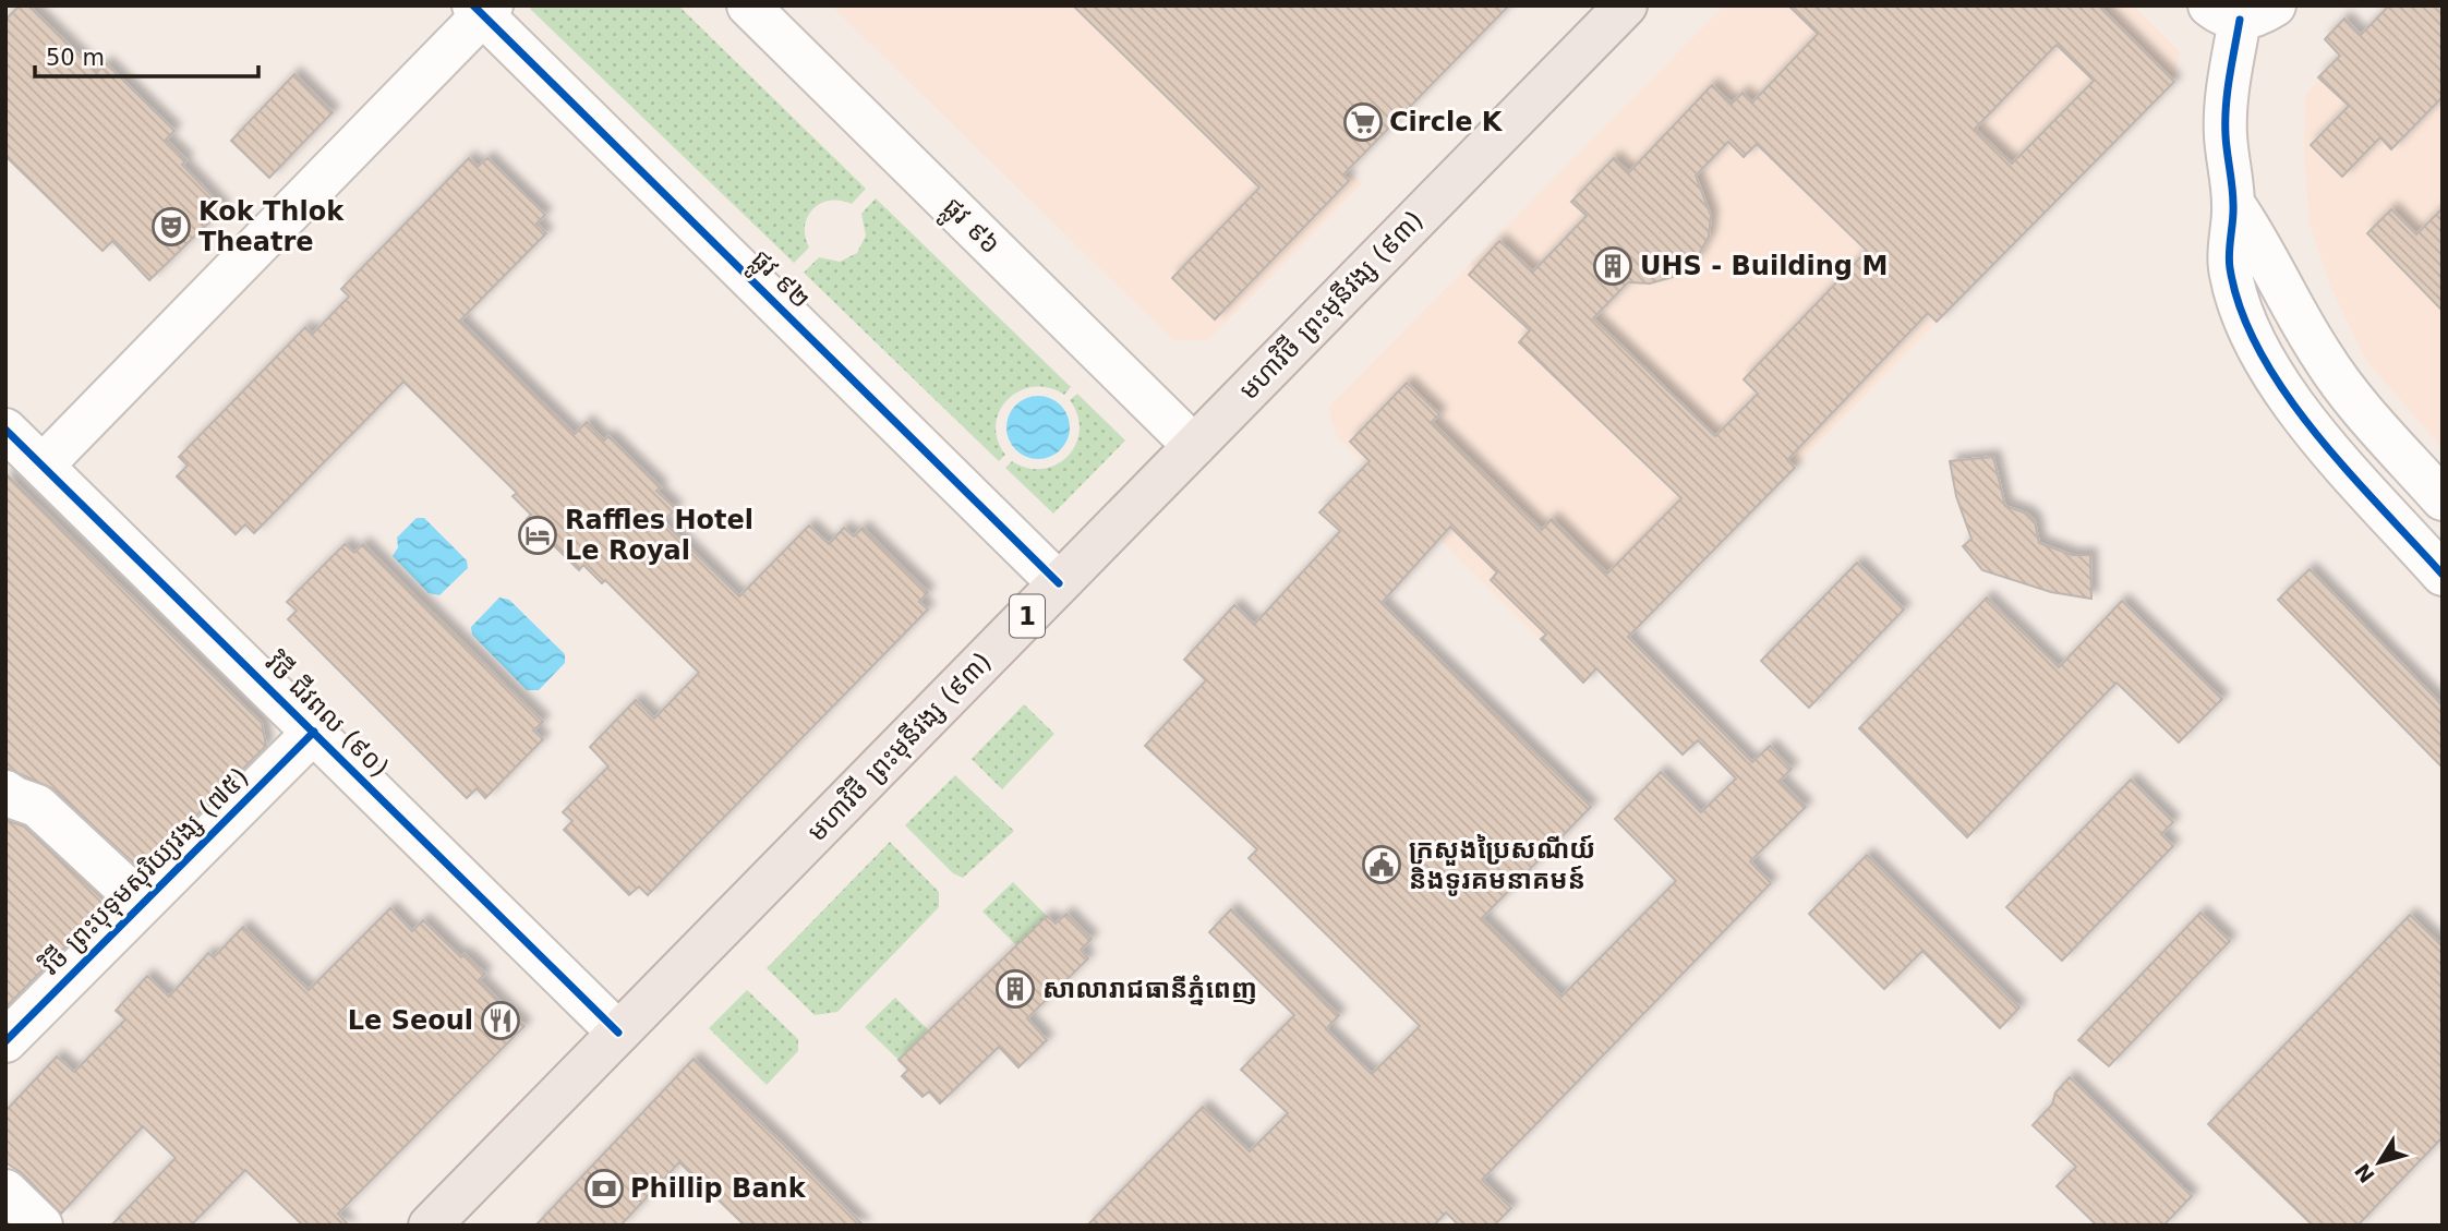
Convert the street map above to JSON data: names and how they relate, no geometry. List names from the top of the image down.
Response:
{
  "streets": {
    "highway": ["មហាវិថី ព្រះមុនីវង្ស (៩៣)", "1"],
    "street": [
      "ផ្លូវ ៩៦",
      "ផ្លូវ ៩២",
      "វិថី ជីវពល (៩០)",
      "វិថី ព្រះបុទុមសុរិយ្យវង្ស (៧៥)"
    ]
  },
  "crossings": [
    ["ផ្លូវ ៩៦", "មហាវិថី ព្រះមុនីវង្ស (៩៣)"],
    ["ផ្លូវ ៩២", "មហាវិថី ព្រះមុនីវង្ស (៩៣)"],
    ["មហាវិថី ព្រះមុនីវង្ស (៩៣)", "វិថី ជីវពល (៩០)"],
    ["វិថី ជីវពល (៩០)", "វិថី ព្រះបុទុមសុរិយ្យវង្ស (៧៥)"]
  ],
  "places": {
    "supermarket": ["Circle K"],
    "theatre": ["Kok Thlok Theatre"],
    "building": ["UHS - Building M", "សាលារាជធានីភ្នំពេញ"],
    "hotel": ["Raffles Hotel Le Royal"],
    "public building": ["ក្រសួងប្រៃសណីយ៍ និងទូរគមនាគមន៍"],
    "restaurant": ["Le Seoul"],
    "bank": ["Phillip Bank"]
  },
  "scale_bar": "50 m",
  "north": "bottom left"
}
